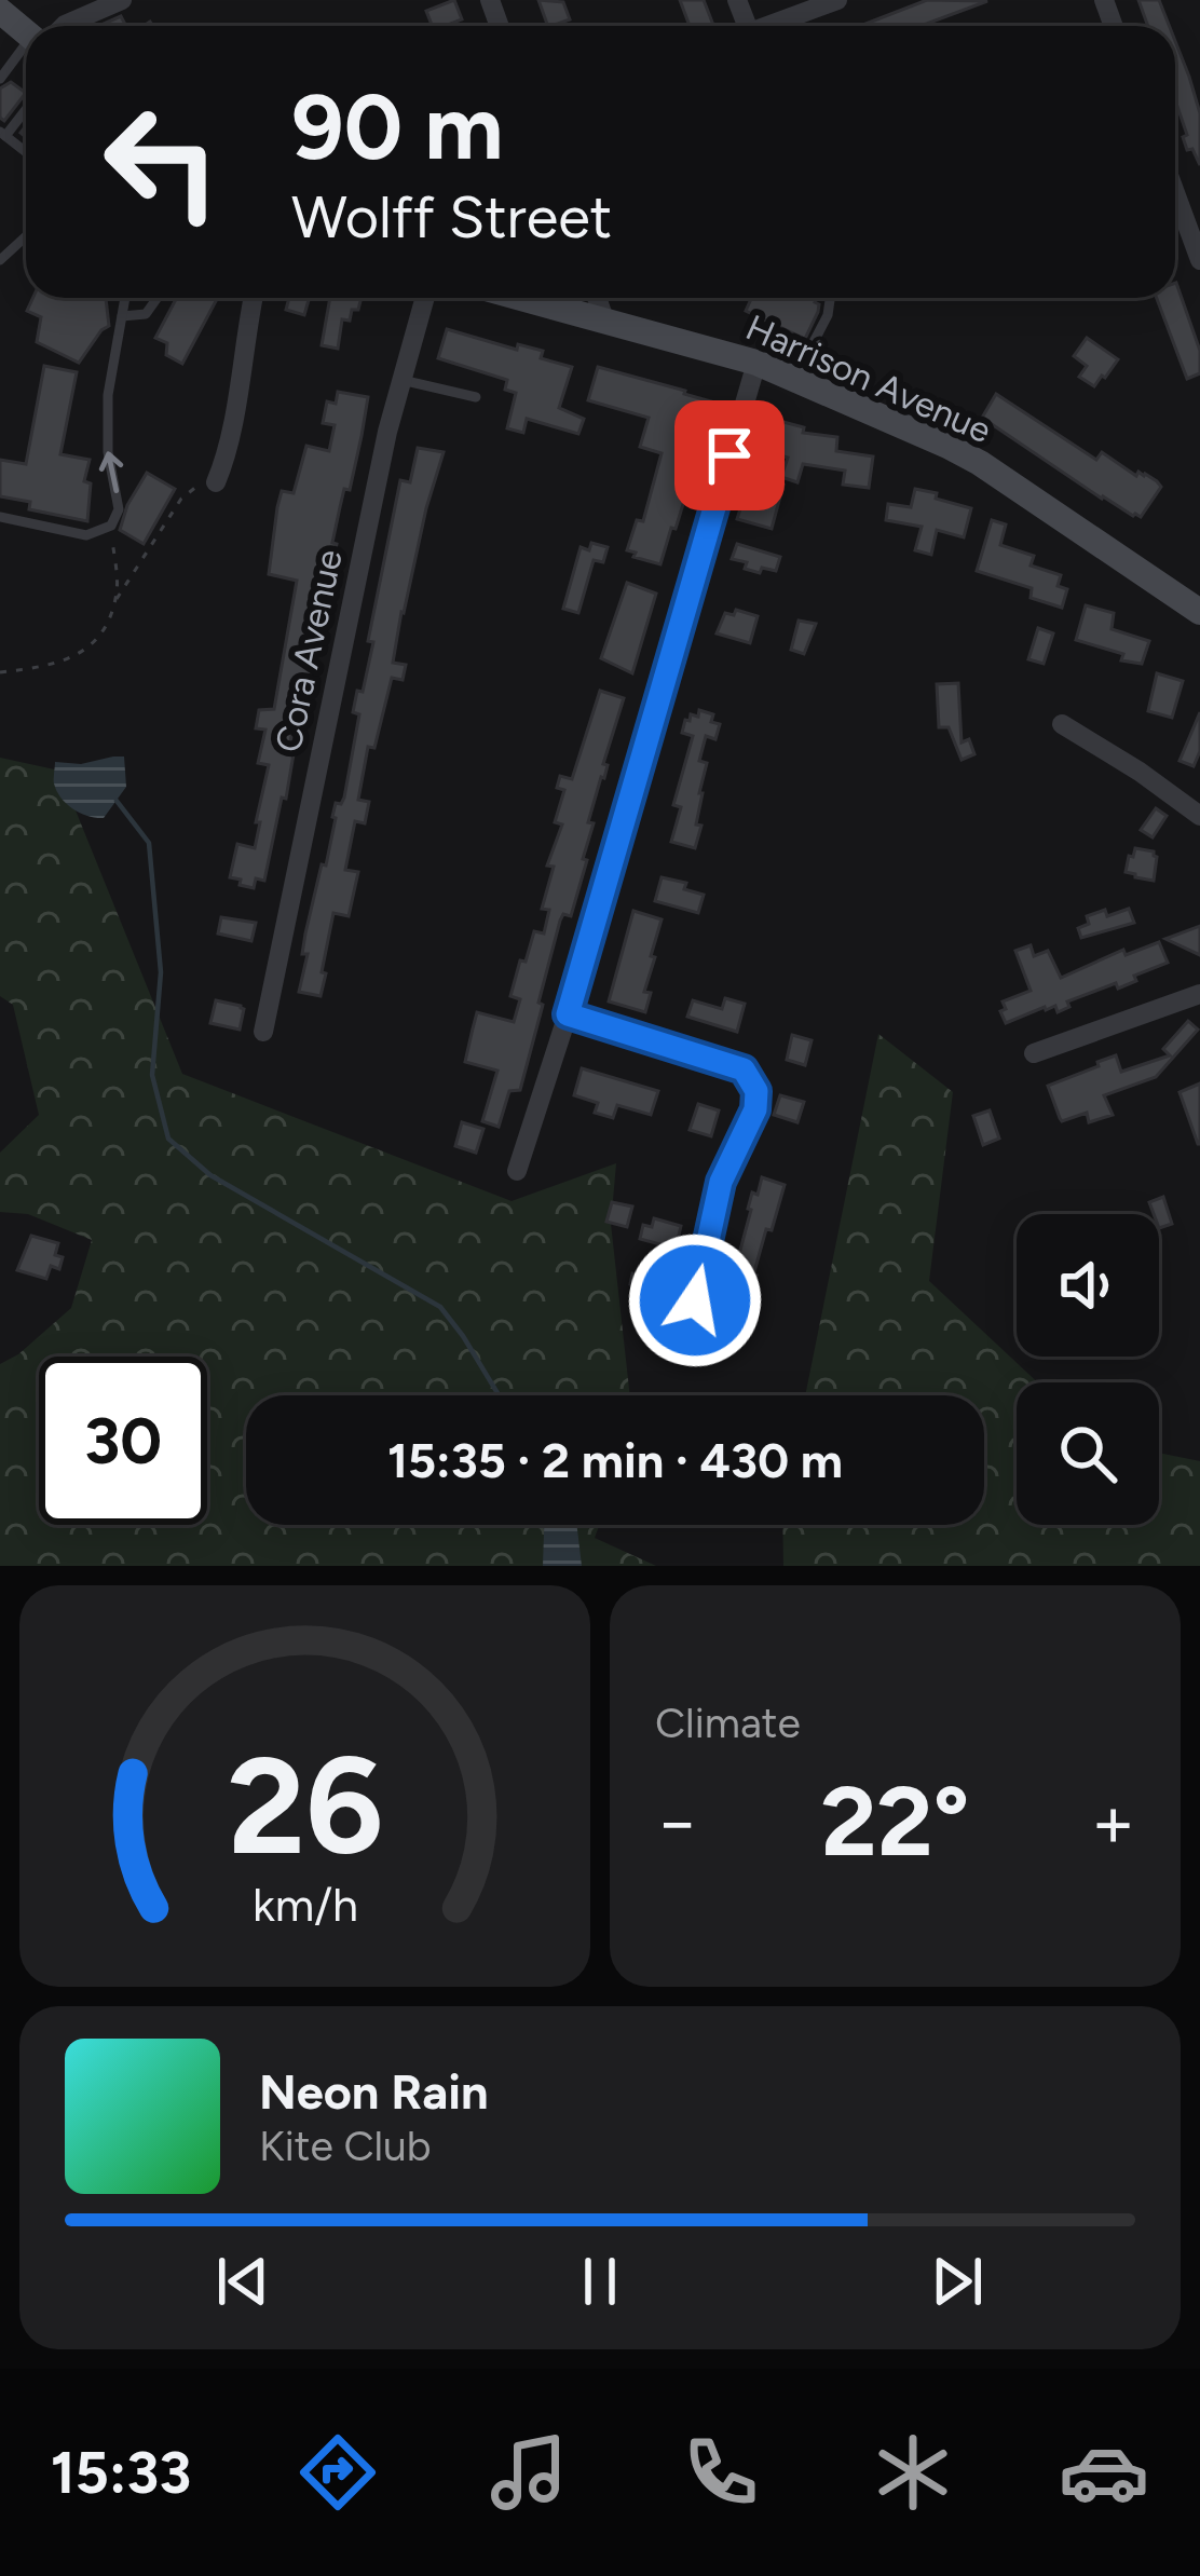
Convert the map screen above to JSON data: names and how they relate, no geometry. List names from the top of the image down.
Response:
{
  "streets": {
    "main road": ["Harrison Avenue"],
    "street": ["Cora Avenue"]
  },
  "page": {
    "turn": ["90 m", "Wolff Street"],
    "limit": "30",
    "trip": "15:35 · 2 min · 430 m",
    "tile": "Climate",
    "heat": ["−", "22°", "+"],
    "song": ["Neon Rain", "Kite Club"],
    "tabs": "15:33",
    "gauge": ["26", "km/h"]
  }
}
